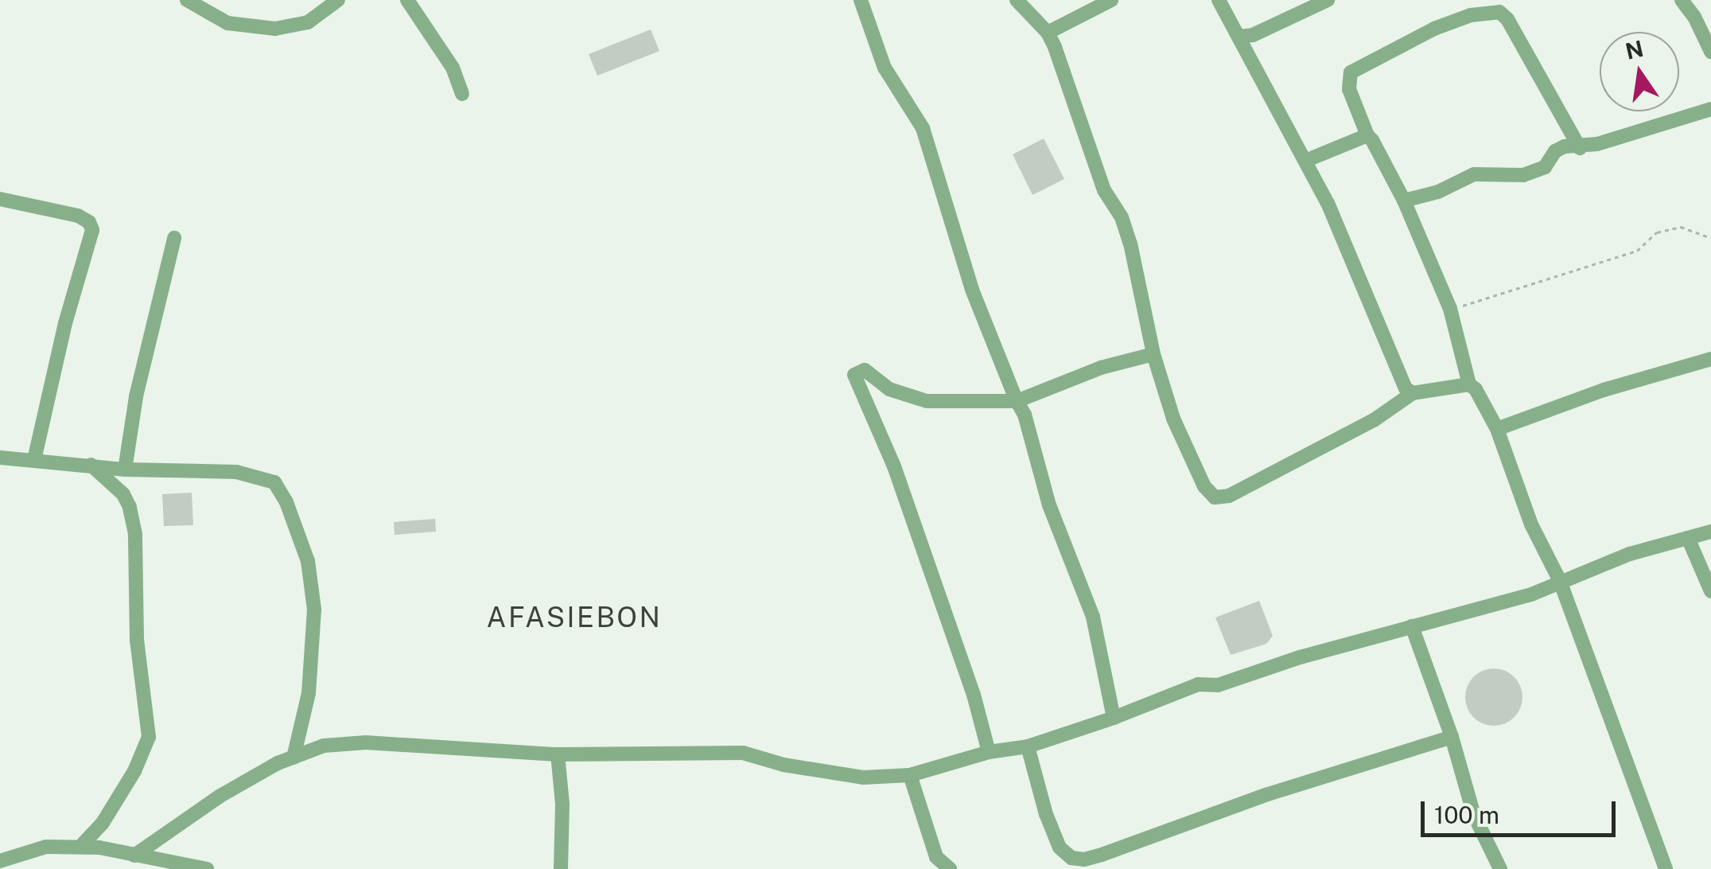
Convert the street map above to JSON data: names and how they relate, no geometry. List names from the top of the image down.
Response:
{
  "districts": ["AFASIEBON"],
  "scale_bar": "100 m",
  "north": "top"
}
